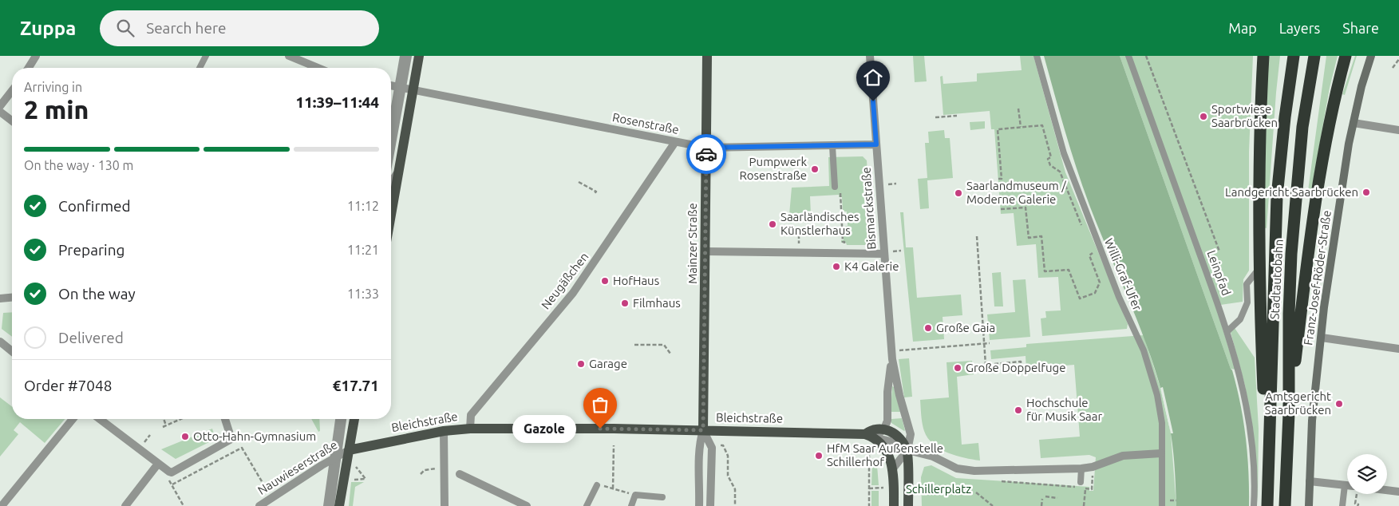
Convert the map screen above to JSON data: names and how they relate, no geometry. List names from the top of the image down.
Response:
{
  "streets": {
    "highway": ["Stadtautobahn"],
    "main road": ["Mainzer Straße", "Bleichstraße"],
    "street": [
      "Rosenstraße",
      "Bismarckstraße",
      "Franz-Josef-Röder-Straße",
      "Neugäßchen",
      "Nauwieserstraße"
    ],
    "lane": ["Leinpfad", "Willi-Graf-Ufer"]
  },
  "crossings": [
    ["Rosenstraße", "Bismarckstraße"],
    ["Rosenstraße", "Mainzer Straße"],
    ["Rosenstraße", "Neugäßchen"],
    ["Bismarckstraße", "Bleichstraße"],
    ["Mainzer Straße", "Bleichstraße"],
    ["Neugäßchen", "Bleichstraße"],
    ["Bleichstraße", "Nauwieserstraße"]
  ],
  "parks": ["Schillerplatz"],
  "places": [
    "Sportwiese Saarbrücken",
    "Pumpwerk Rosenstraße",
    "Landgericht Saarbrücken",
    "Saarlandmuseum / Moderne Galerie",
    "Saarländisches Künstlerhaus",
    "K4 Galerie",
    "HofHaus",
    "Filmhaus",
    "Große Gaia",
    "Garage",
    "Große Doppelfuge",
    "Amtsgericht Saarbrücken",
    "Hochschule für Musik Saar",
    "Gazole",
    "Otto-Hahn-Gymnasium",
    "HfM Saar Außenstelle Schillerhof"
  ],
  "page": {
    "header": "Zuppa",
    "search": "Search here",
    "nav": ["Map", "Layers", "Share"],
    "heading": ["2 min", "Arriving in", "11:39–11:44"],
    "panel": ["Order #7048", "€17.71"],
    "bar": "On the way · 130 m",
    "list": [
      ["Confirmed", "11:12"],
      ["Preparing", "11:21"],
      ["On the way", "11:33"],
      "Delivered"
    ],
    "bubble": "Gazole"
  }
}
